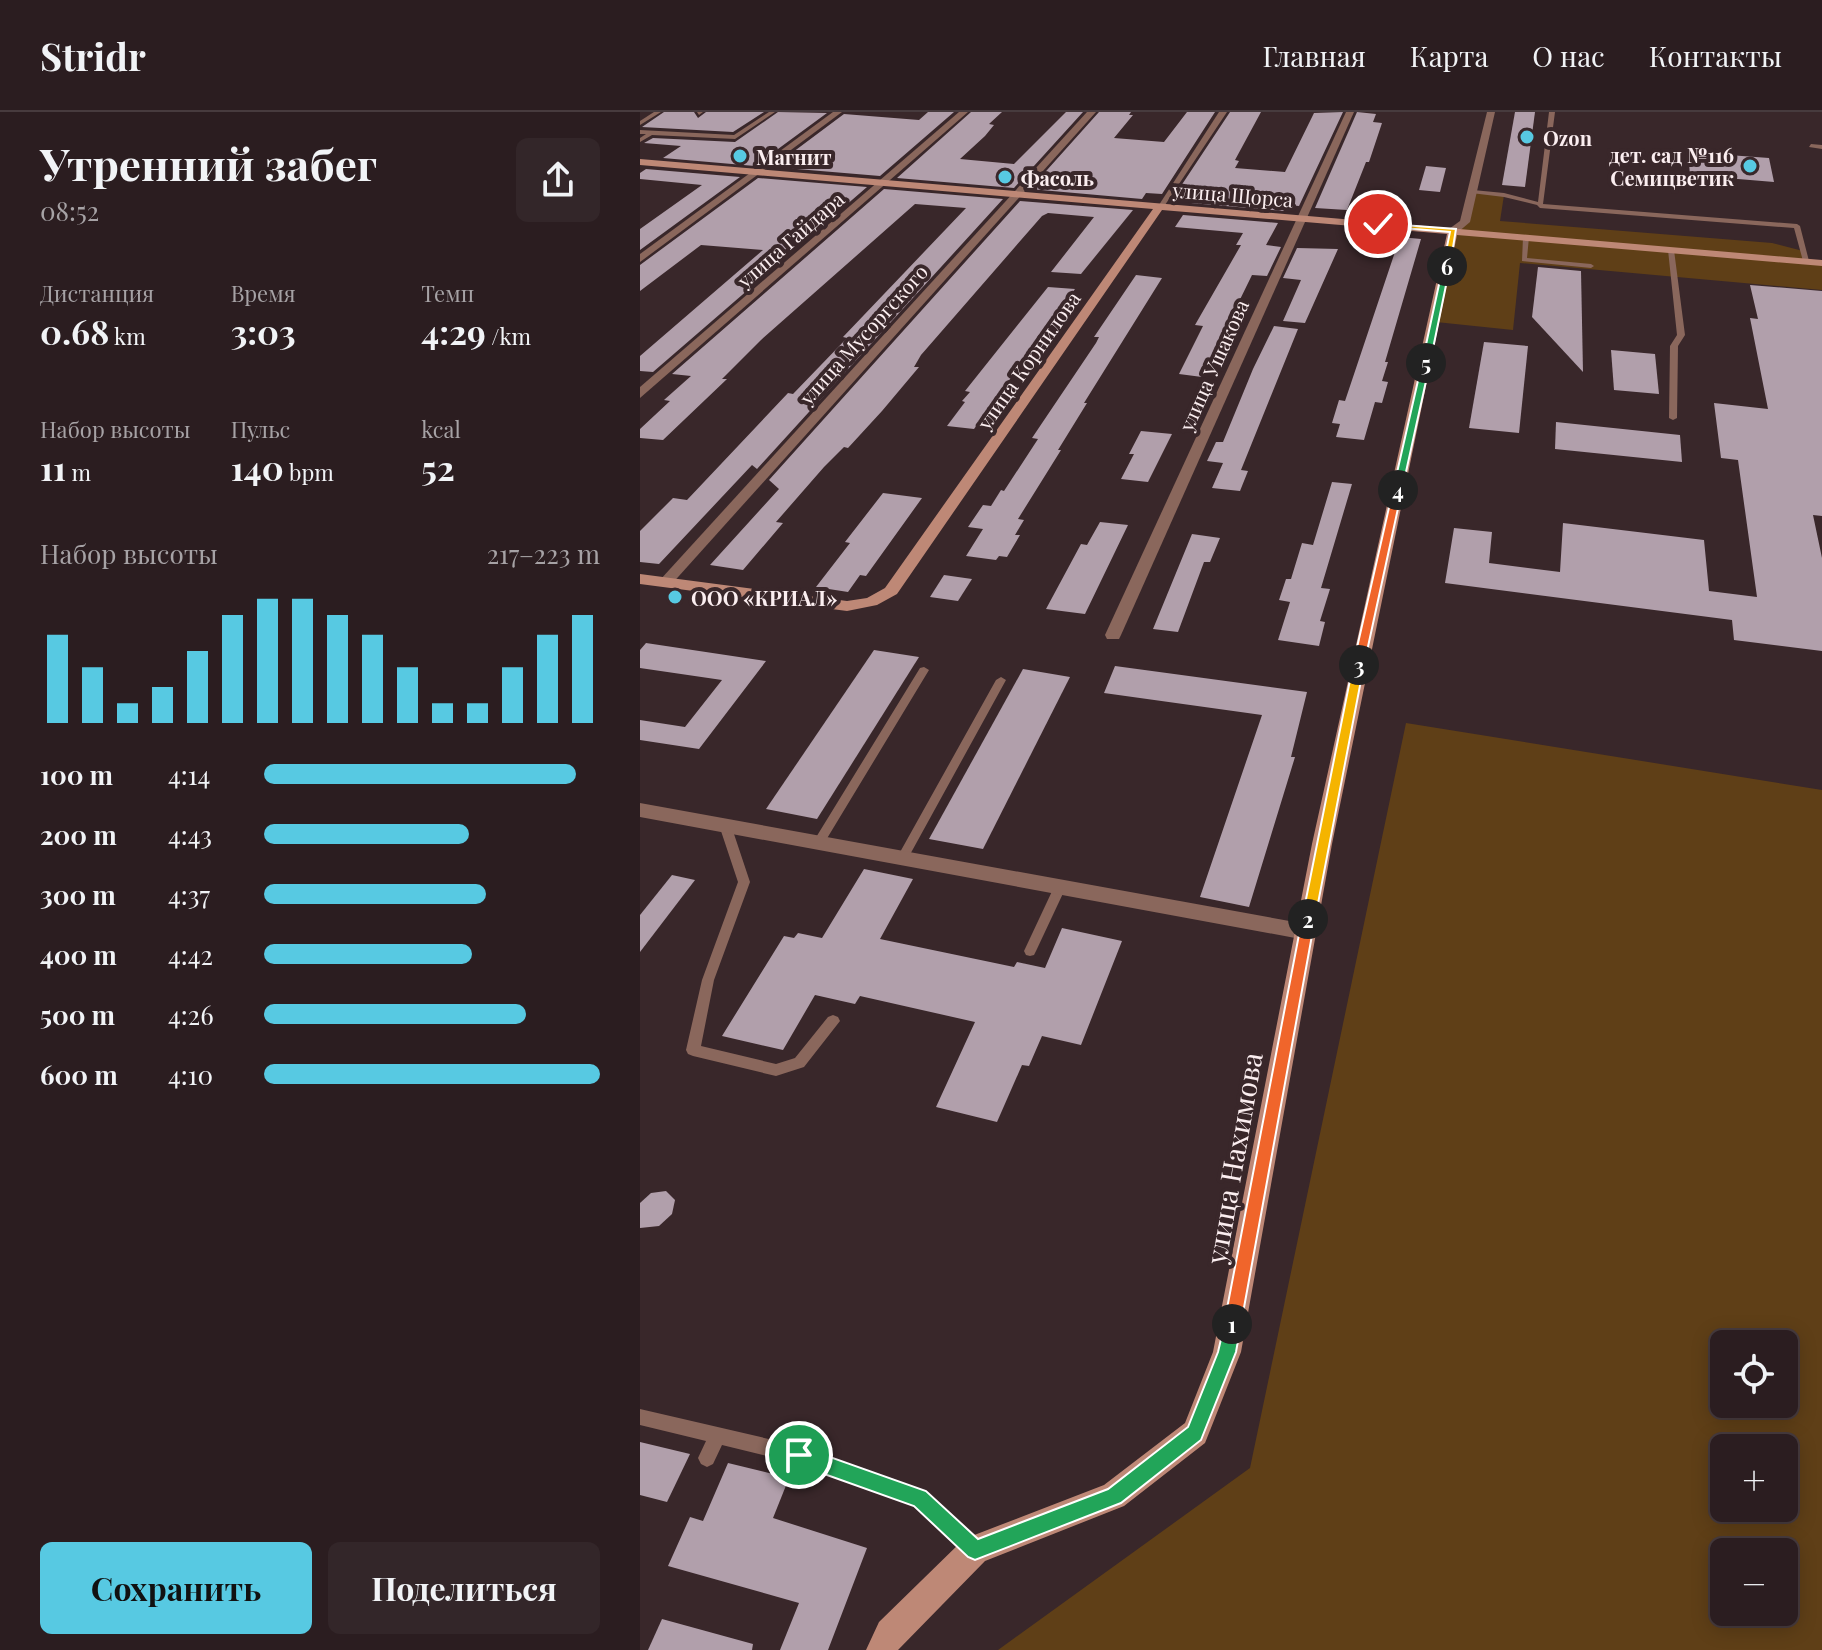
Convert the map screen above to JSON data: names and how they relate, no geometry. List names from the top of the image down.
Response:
{
  "streets": {
    "street": [
      "улица Щорса",
      "улица Гайдара",
      "улица Мусоргского",
      "улица Корнилова",
      "улица Ушакова",
      "улица Нахимова"
    ]
  },
  "crossings": [
    ["улица Щорса", "улица Гайдара"],
    ["улица Щорса", "улица Мусоргского"],
    ["улица Щорса", "улица Корнилова"],
    ["улица Щорса", "улица Ушакова"],
    ["улица Щорса", "улица Нахимова"],
    ["улица Мусоргского", "улица Корнилова"]
  ],
  "places": [
    "Ozon",
    "Магнит",
    "дет. сад №116 Семицветик",
    "Фасоль",
    "ООО «КРИАЛ»"
  ],
  "page": {
    "header": "Stridr",
    "nav": [
      "Главная",
      "Карта",
      "О нас",
      "Контакты"
    ],
    "heading": ["Утренний забег", "08:52"],
    "pins": [
      "6",
      "5",
      "4",
      "3",
      "2",
      "1"
    ],
    "stats": [
      ["Дистанция", "0.68 km"],
      ["Время", "3:03"],
      ["Темп", "4:29 /km"],
      ["Набор высоты", "11 m"],
      ["Пульс", "140 bpm"],
      ["kcal", "52"]
    ],
    "chart": ["Набор высоты", "217–223 m"],
    "list": [
      {
        "name": "100 m",
        "note": "4:14"
      },
      {
        "name": "200 m",
        "note": "4:43"
      },
      {
        "name": "300 m",
        "note": "4:37"
      },
      {
        "name": "400 m",
        "note": "4:42"
      },
      {
        "name": "500 m",
        "note": "4:26"
      },
      {
        "name": "600 m",
        "note": "4:10"
      }
    ],
    "map_buttons": ["+", "−"],
    "buttons": ["Сохранить", "Поделиться"]
  }
}
